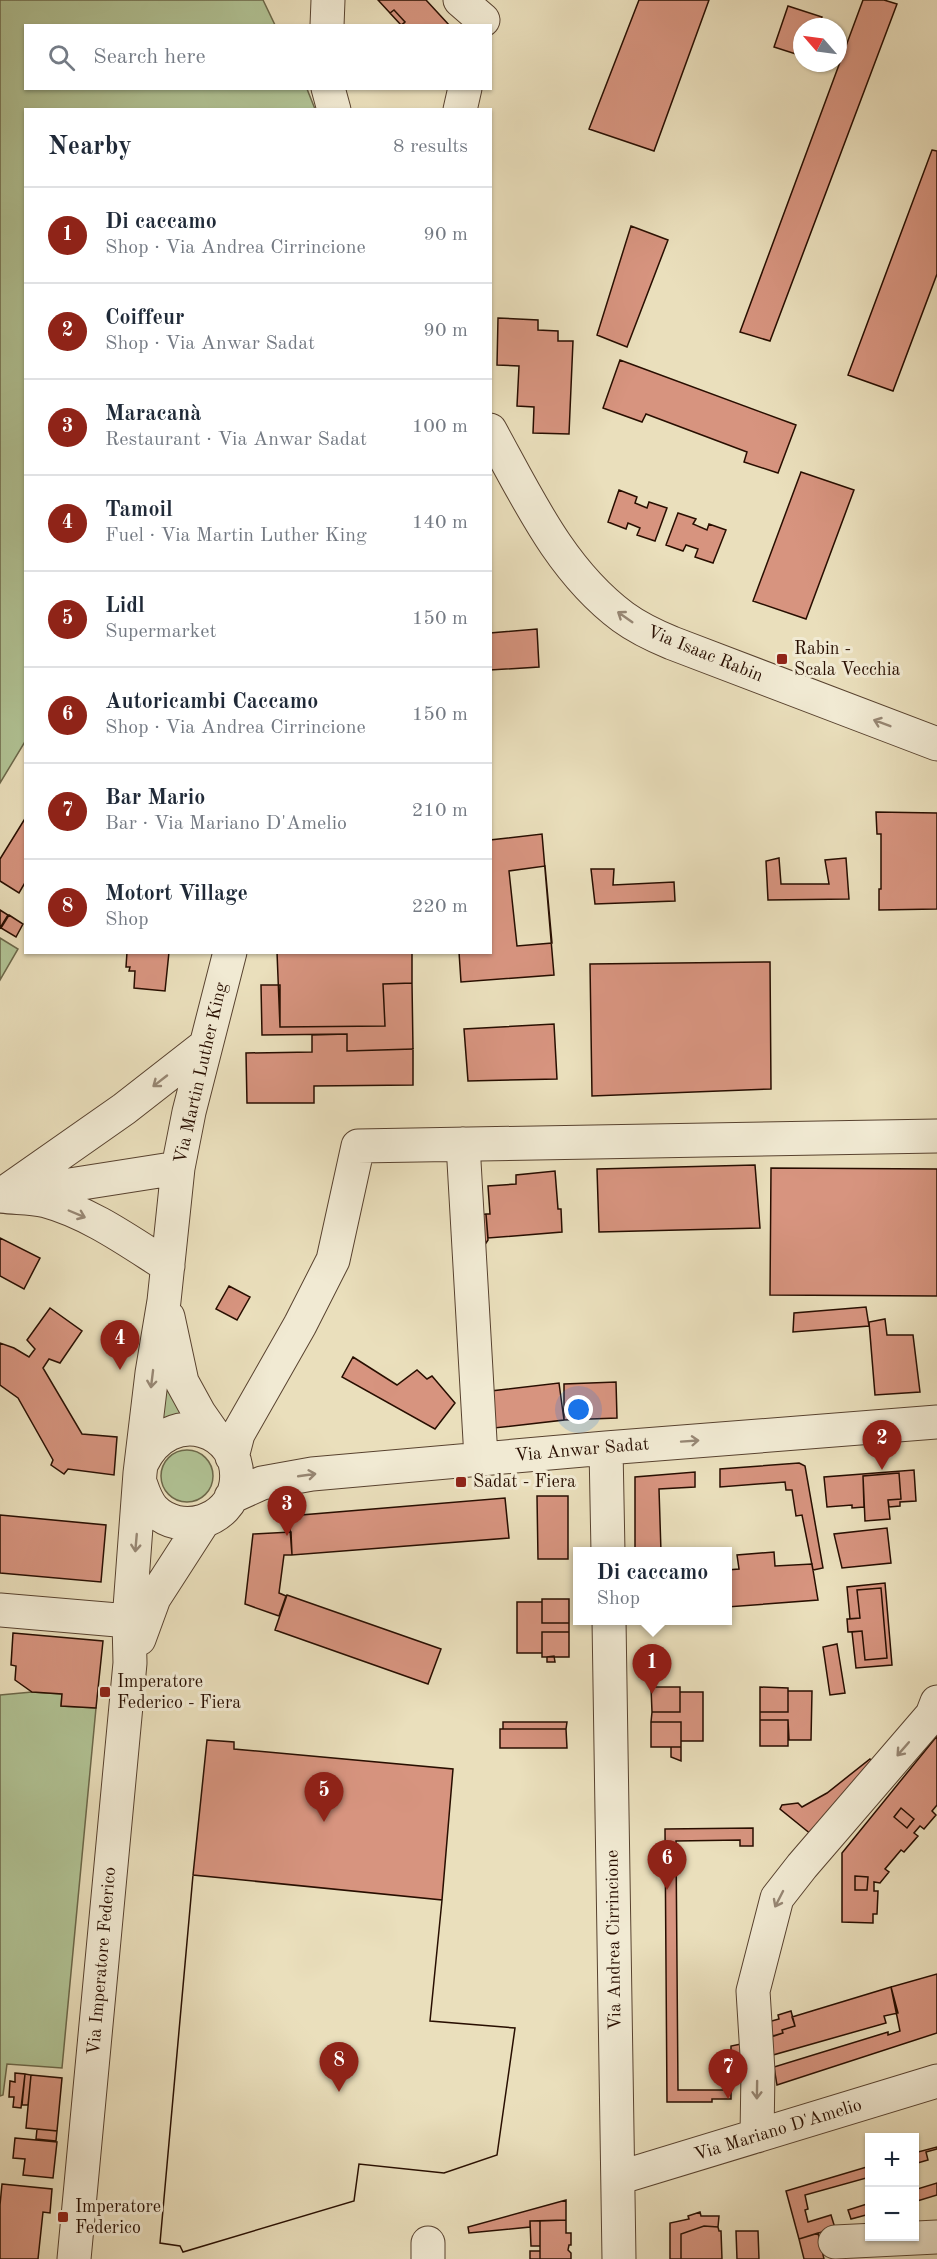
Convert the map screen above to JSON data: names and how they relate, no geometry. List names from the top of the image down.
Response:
{
  "streets": {
    "street": [
      "Via Isaac Rabin",
      "Via Martin Luther King",
      "Via Anwar Sadat",
      "Via Andrea Cirrincione",
      "Via Imperatore Federico",
      "Via Mariano D'Amelio"
    ]
  },
  "crossings": [
    ["Via Martin Luther King", "Via Anwar Sadat"],
    ["Via Martin Luther King", "Via Imperatore Federico"],
    ["Via Andrea Cirrincione", "Via Mariano D'Amelio"]
  ],
  "one_way": ["Via Isaac Rabin", "Via Anwar Sadat"],
  "places": {
    "transit": [
      "Rabin - Scala Vecchia",
      "Sadat - Fiera",
      "Imperatore Federico - Fiera",
      "Imperatore Federico"
    ]
  },
  "north": "top left",
  "page": {
    "search": "Search here",
    "heading": ["Nearby", "8 results"],
    "list": [
      {
        "mark": "1",
        "name": "Di caccamo",
        "note": "Shop · Via Andrea Cirrincione",
        "value": "90 m"
      },
      {
        "mark": "2",
        "name": "Coiffeur",
        "note": "Shop · Via Anwar Sadat",
        "value": "90 m"
      },
      {
        "mark": "3",
        "name": "Maracanà",
        "note": "Restaurant · Via Anwar Sadat",
        "value": "100 m"
      },
      {
        "mark": "4",
        "name": "Tamoil",
        "note": "Fuel · Via Martin Luther King",
        "value": "140 m"
      },
      {
        "mark": "5",
        "name": "Lidl",
        "note": "Supermarket",
        "value": "150 m"
      },
      {
        "mark": "6",
        "name": "Autoricambi Caccamo",
        "note": "Shop · Via Andrea Cirrincione",
        "value": "150 m"
      },
      {
        "mark": "7",
        "name": "Bar Mario",
        "note": "Bar · Via Mariano D'Amelio",
        "value": "210 m"
      },
      {
        "mark": "8",
        "name": "Motort Village",
        "note": "Shop",
        "value": "220 m"
      }
    ],
    "pins": [
      "4",
      "2",
      "3",
      "1",
      "5",
      "6",
      "8",
      "7"
    ],
    "popup": ["Di caccamo", "Shop"],
    "map_buttons": ["+", "−"]
  }
}
